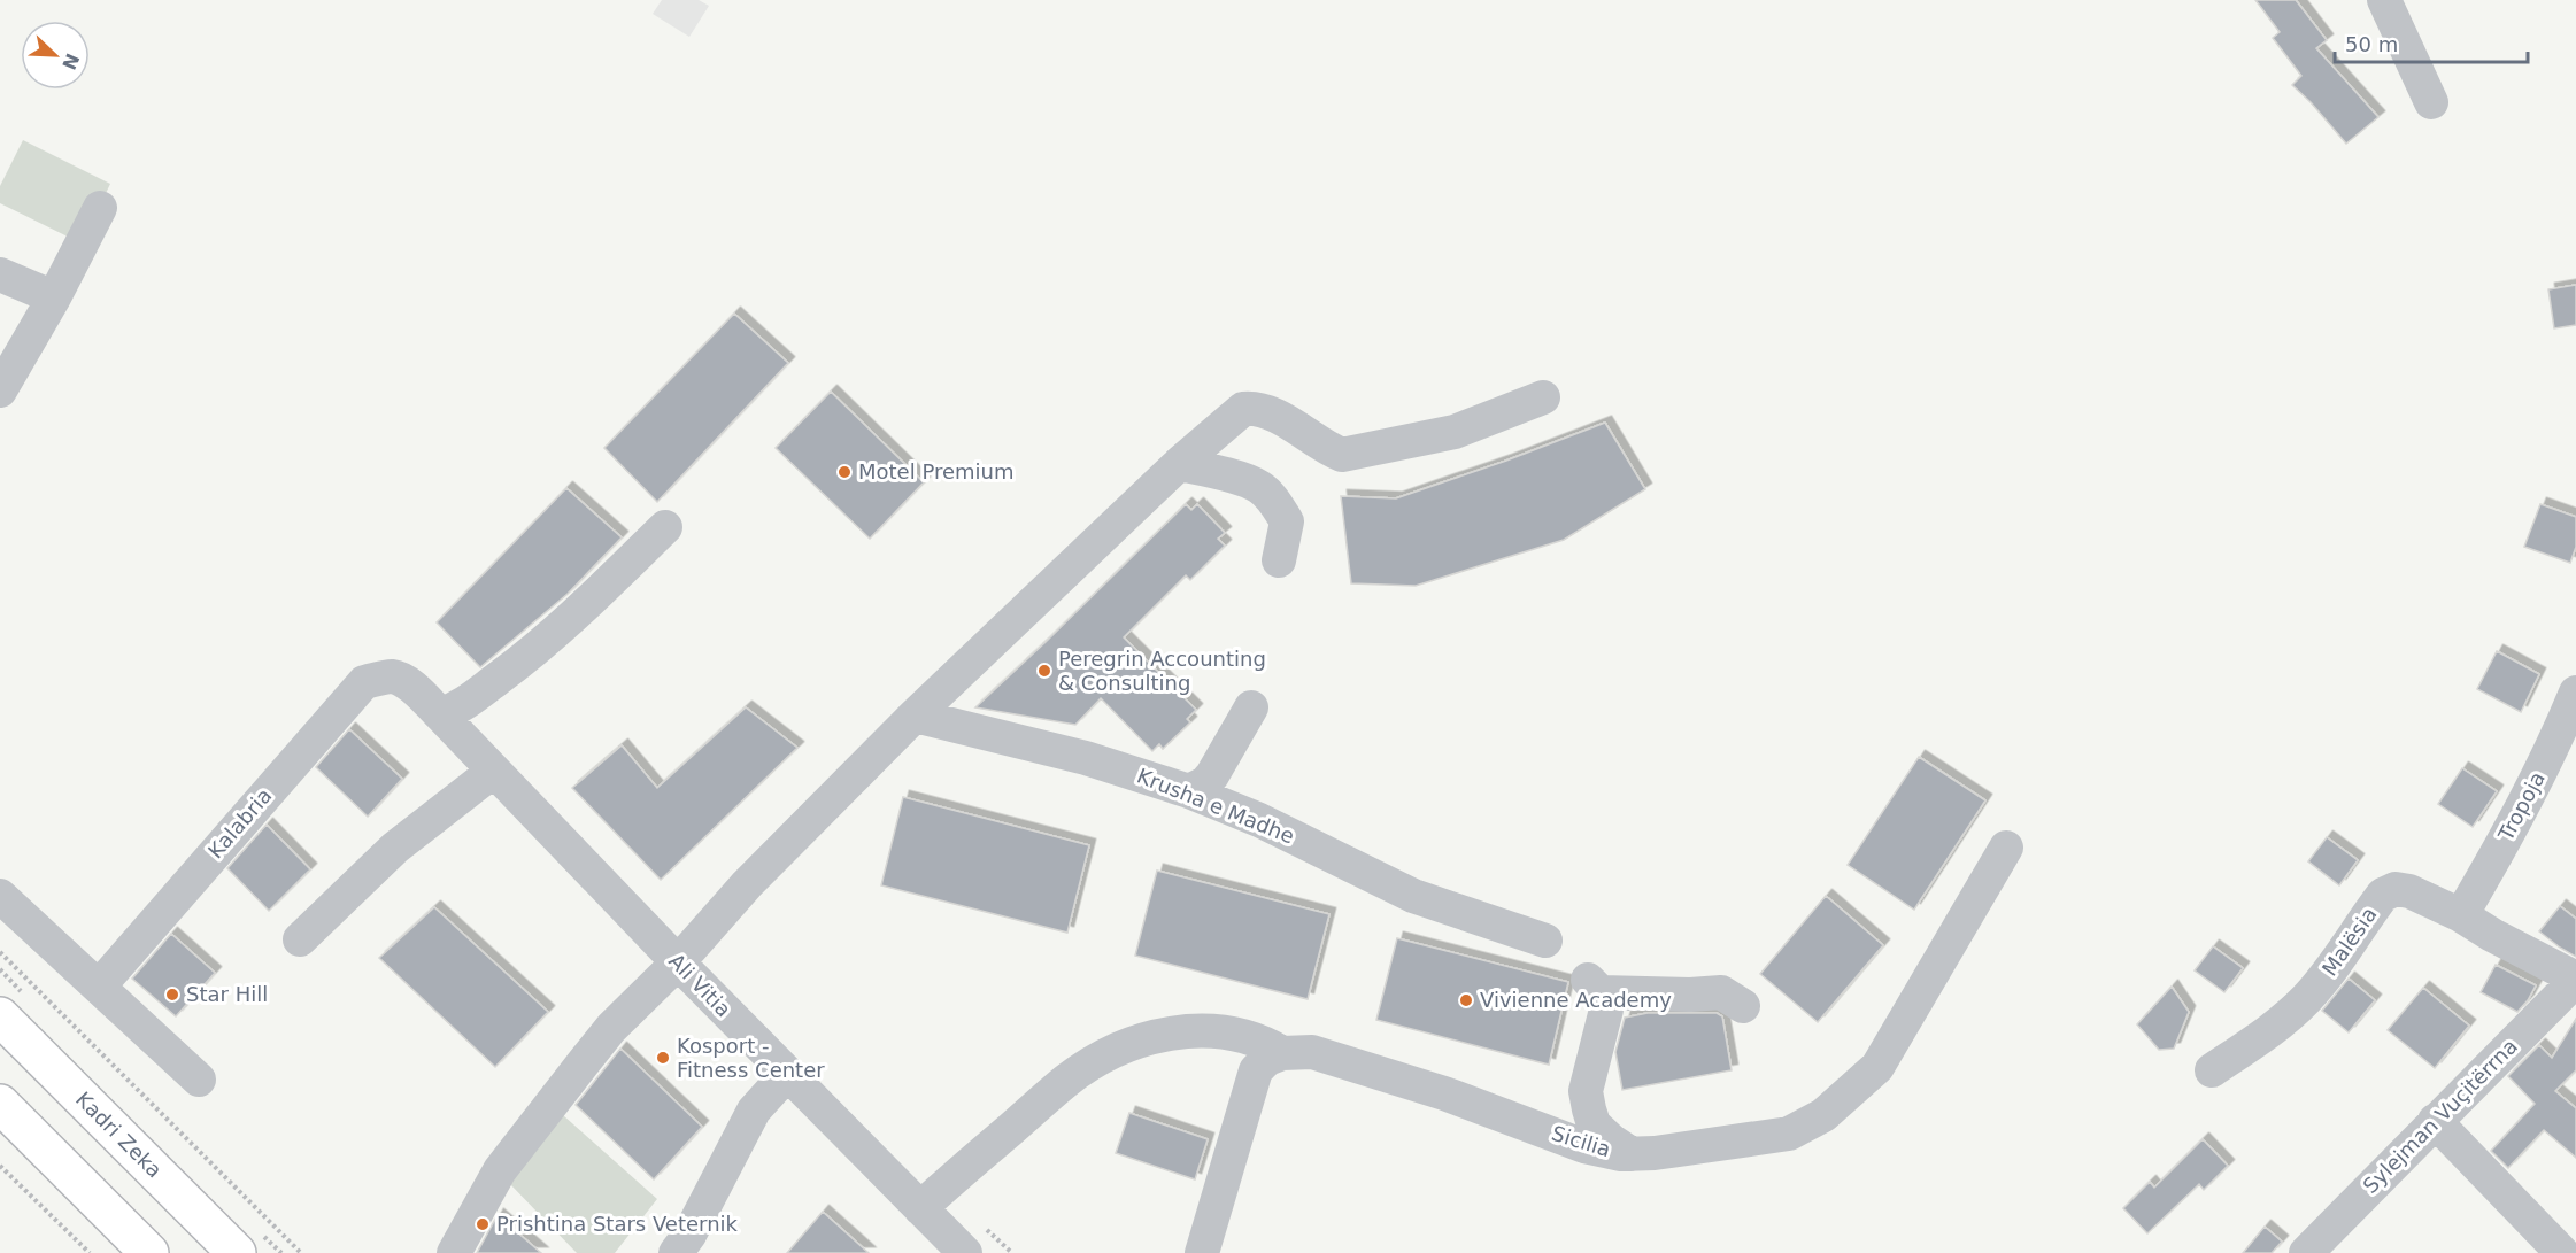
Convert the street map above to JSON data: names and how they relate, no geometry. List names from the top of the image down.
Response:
{
  "streets": {
    "highway": ["Kadri Zeka"],
    "street": [
      "Krusha e Madhe",
      "Tropoja",
      "Kalabria",
      "Malësia",
      "Ali Vitia",
      "Sylejman Vuçitërrna",
      "Sicilia"
    ]
  },
  "crossings": [
    ["Tropoja", "Malësia"],
    ["Kalabria", "Ali Vitia"],
    ["Malësia", "Sylejman Vuçitërrna"]
  ],
  "places": [
    "Motel Premium",
    "Peregrin Accounting & Consulting",
    "Star Hill",
    "Vivienne Academy",
    "Kosport - Fitness Center",
    "Prishtina Stars Veternik"
  ],
  "scale_bar": "50 m",
  "north": "bottom right"
}
